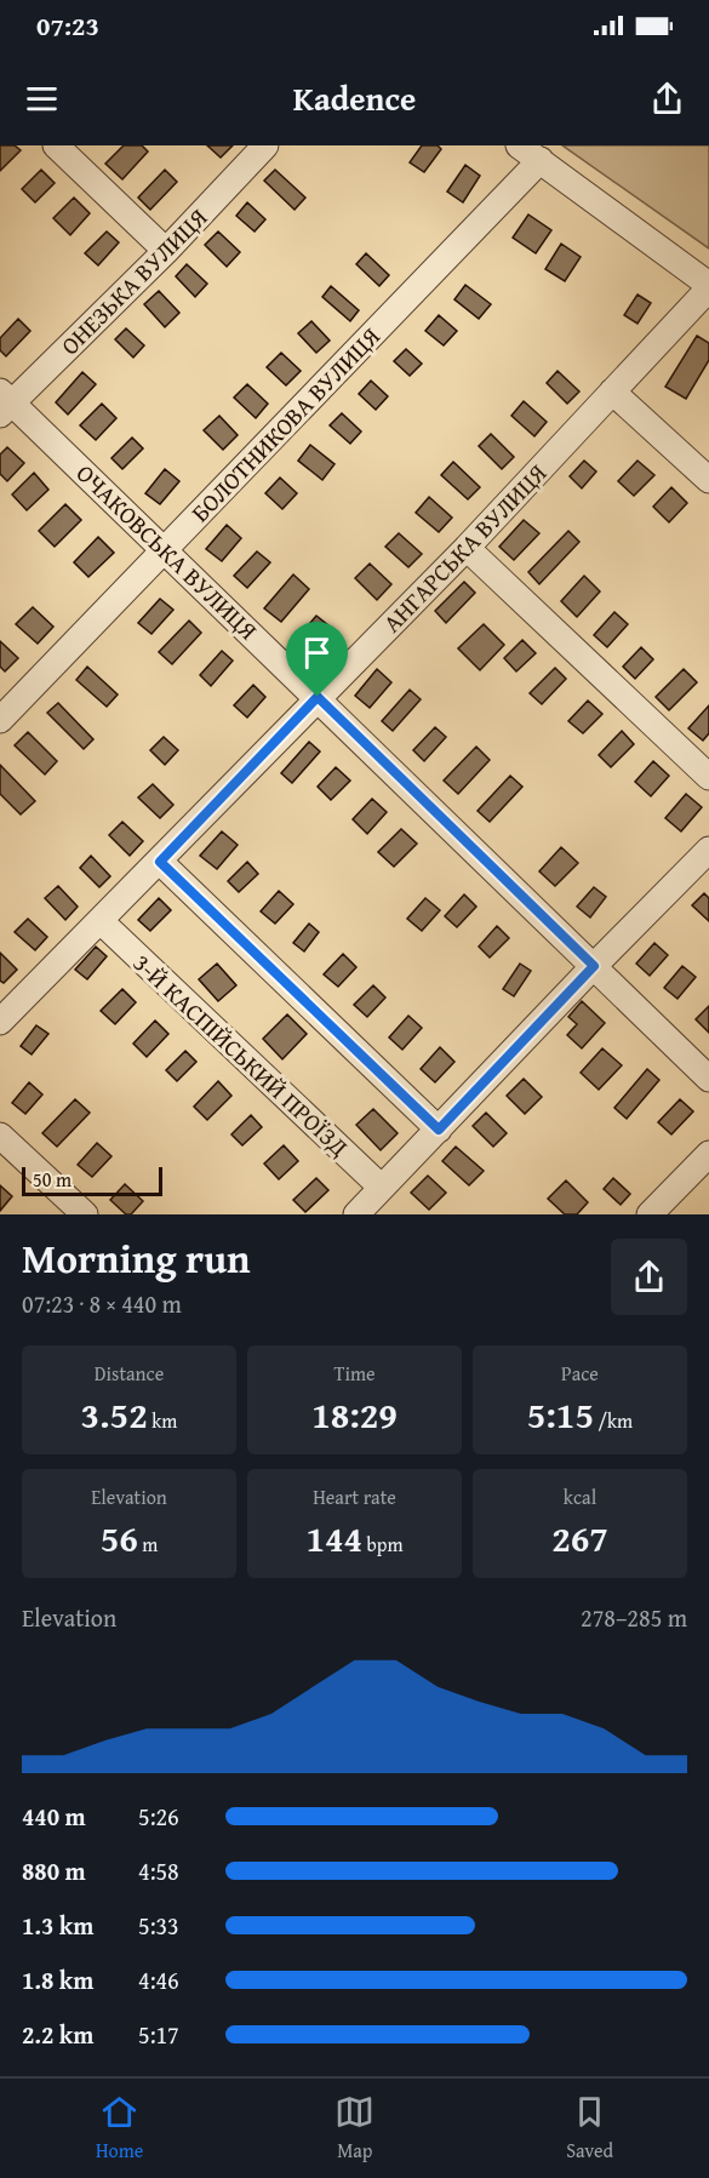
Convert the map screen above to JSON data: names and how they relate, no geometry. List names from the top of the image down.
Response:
{
  "streets": {
    "street": [
      "ОНЕЗЬКА ВУЛИЦЯ",
      "БОЛОТНИКОВА ВУЛИЦЯ",
      "АНГАРСЬКА ВУЛИЦЯ",
      "ОЧАКОВСЬКА ВУЛИЦЯ",
      "3-Й КАСПІЙСЬКИЙ ПРОЇЗД"
    ]
  },
  "crossings": [
    ["ОНЕЗЬКА ВУЛИЦЯ", "ОЧАКОВСЬКА ВУЛИЦЯ"],
    ["БОЛОТНИКОВА ВУЛИЦЯ", "ОЧАКОВСЬКА ВУЛИЦЯ"],
    ["АНГАРСЬКА ВУЛИЦЯ", "ОЧАКОВСЬКА ВУЛИЦЯ"],
    ["АНГАРСЬКА ВУЛИЦЯ", "3-Й КАСПІЙСЬКИЙ ПРОЇЗД"]
  ],
  "scale_bar": "50 m",
  "page": {
    "status": "07:23",
    "header": "Kadence",
    "scale": "50 m",
    "heading": ["Morning run", "07:23 · 8 × 440 m"],
    "stats": [
      ["Distance", "3.52 km"],
      ["Time", "18:29"],
      ["Pace", "5:15 /km"],
      ["Elevation", "56 m"],
      ["Heart rate", "144 bpm"],
      ["kcal", "267"]
    ],
    "chart": ["Elevation", "278–285 m"],
    "list": [
      {
        "name": "440 m",
        "note": "5:26"
      },
      {
        "name": "880 m",
        "note": "4:58"
      },
      {
        "name": "1.3 km",
        "note": "5:33"
      },
      {
        "name": "1.8 km",
        "note": "4:46"
      },
      {
        "name": "2.2 km",
        "note": "5:17"
      }
    ],
    "tabs": ["Home", "Map", "Saved"]
  }
}
